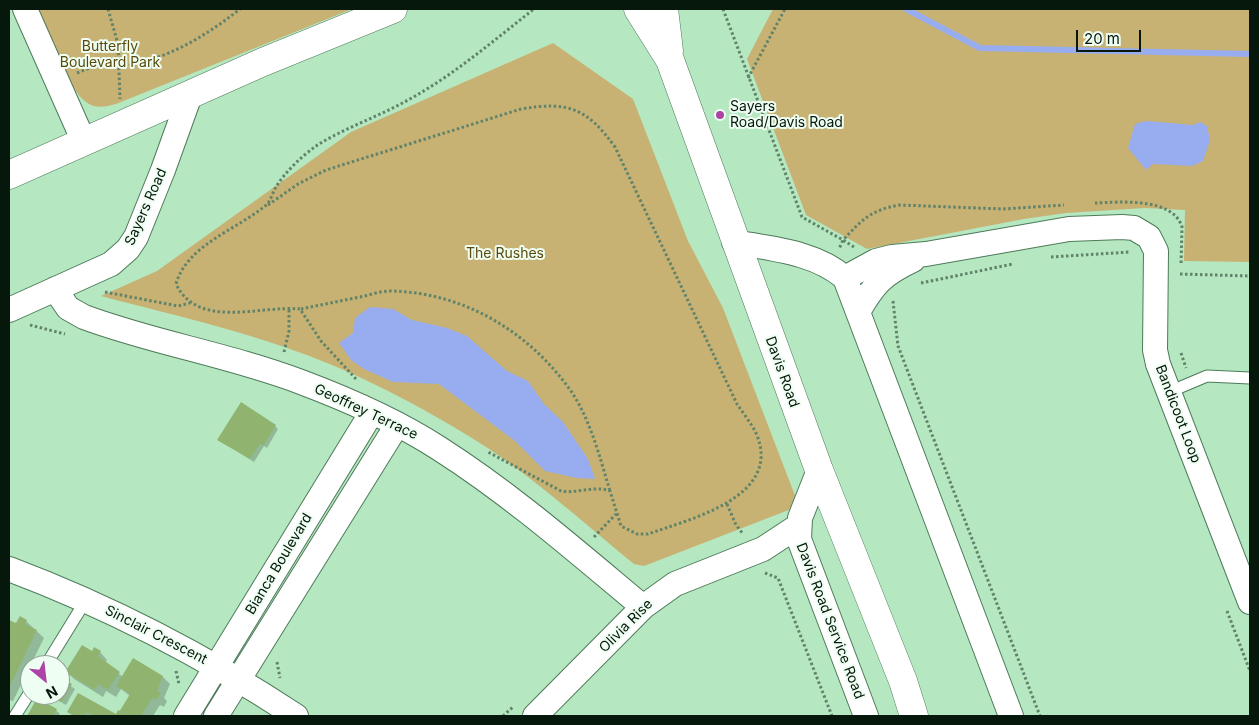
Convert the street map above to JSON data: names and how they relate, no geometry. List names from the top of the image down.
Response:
{
  "streets": {
    "main road": ["Davis Road"],
    "street": [
      "Sayers Road",
      "Geoffrey Terrace",
      "Bandicoot Loop",
      "Bianca Boulevard",
      "Davis Road Service Road",
      "Olivia Rise",
      "Sinclair Crescent"
    ]
  },
  "crossings": [
    ["Sayers Road", "Geoffrey Terrace"],
    ["Davis Road", "Davis Road Service Road"],
    ["Geoffrey Terrace", "Bianca Boulevard"],
    ["Geoffrey Terrace", "Olivia Rise"],
    ["Bianca Boulevard", "Sinclair Crescent"],
    ["Davis Road Service Road", "Olivia Rise"]
  ],
  "parks": ["Butterfly Boulevard Park", "The Rushes"],
  "places": ["Sayers Road/Davis Road"],
  "scale_bar": "20 m",
  "north": "bottom right"
}
